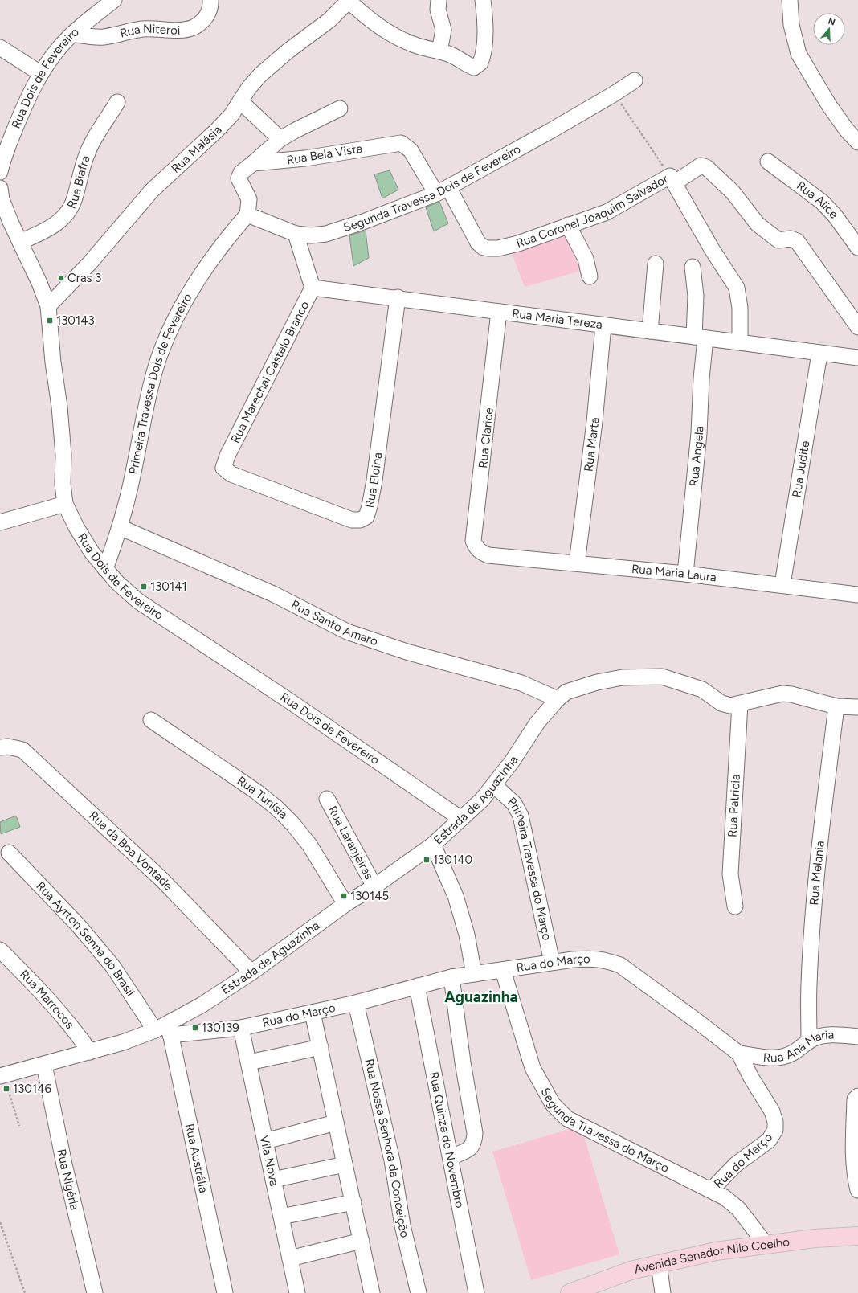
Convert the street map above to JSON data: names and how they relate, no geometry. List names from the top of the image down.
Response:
{
  "streets": {
    "main road": ["Avenida Senador Nilo Coelho"],
    "street": [
      "Rua Niteroi",
      "Rua Dois de Fevereiro",
      "Rua Malásia",
      "Rua Bela Vista",
      "Rua Biafra",
      "Segunda Travessa Dois de Fevereiro",
      "Rua Alice",
      "Rua Coronel Joaquim Salvador",
      "Rua Maria Tereza",
      "Rua Marechal Castelo Branco",
      "Primeira Travessa Dois de Fevereiro",
      "Rua Clarice",
      "Rua Marta",
      "Rua Angela",
      "Rua Judite",
      "Rua Eloina",
      "Rua Maria Laura",
      "Rua Santo Amaro",
      "Rua Tunísia",
      "Estrada de Aguazinha",
      "Rua Patricia",
      "Rua Laranjeiras",
      "Rua da Boa Vontade",
      "Primeira Travessa do Março",
      "Rua Melania",
      "Rua Ayrton Senna do Brasil",
      "Rua do Março",
      "Rua Marrocos",
      "Rua Ana Maria",
      "Segunda Travessa do Março",
      "Rua Quinze de Novembro",
      "Rua Nossa Senhora da Conceição",
      "Rua Austrália",
      "Vila Nova",
      "Rua Nigéria"
    ]
  },
  "crossings": [
    ["Rua Niteroi", "Rua Dois de Fevereiro"],
    ["Rua Dois de Fevereiro", "Rua Malásia"],
    ["Rua Dois de Fevereiro", "Rua Biafra"],
    ["Rua Dois de Fevereiro", "Primeira Travessa Dois de Fevereiro"],
    ["Rua Dois de Fevereiro", "Estrada de Aguazinha"],
    ["Rua Bela Vista", "Segunda Travessa Dois de Fevereiro"],
    ["Rua Bela Vista", "Rua Coronel Joaquim Salvador"],
    ["Rua Bela Vista", "Primeira Travessa Dois de Fevereiro"],
    ["Segunda Travessa Dois de Fevereiro", "Rua Coronel Joaquim Salvador"],
    ["Segunda Travessa Dois de Fevereiro", "Primeira Travessa Dois de Fevereiro"],
    ["Rua Maria Tereza", "Rua Marechal Castelo Branco"],
    ["Rua Maria Tereza", "Rua Clarice"],
    ["Rua Maria Tereza", "Rua Marta"],
    ["Rua Maria Tereza", "Rua Angela"],
    ["Rua Maria Tereza", "Rua Judite"],
    ["Rua Maria Tereza", "Rua Eloina"],
    ["Rua Marechal Castelo Branco", "Rua Eloina"],
    ["Primeira Travessa Dois de Fevereiro", "Rua Santo Amaro"],
    ["Rua Clarice", "Rua Maria Laura"],
    ["Rua Marta", "Rua Maria Laura"],
    ["Rua Angela", "Rua Maria Laura"],
    ["Rua Judite", "Rua Maria Laura"],
    ["Rua Santo Amaro", "Estrada de Aguazinha"],
    ["Rua Tunísia", "Estrada de Aguazinha"],
    ["Estrada de Aguazinha", "Rua Patricia"],
    ["Estrada de Aguazinha", "Rua Laranjeiras"],
    ["Estrada de Aguazinha", "Rua da Boa Vontade"],
    ["Estrada de Aguazinha", "Primeira Travessa do Março"],
    ["Estrada de Aguazinha", "Rua Melania"],
    ["Estrada de Aguazinha", "Rua Ayrton Senna do Brasil"],
    ["Estrada de Aguazinha", "Rua do Março"],
    ["Estrada de Aguazinha", "Rua Marrocos"],
    ["Estrada de Aguazinha", "Rua Austrália"],
    ["Estrada de Aguazinha", "Rua Nigéria"],
    ["Primeira Travessa do Março", "Rua do Março"],
    ["Rua Melania", "Rua Ana Maria"],
    ["Rua Ayrton Senna do Brasil", "Rua do Março"],
    ["Rua Ayrton Senna do Brasil", "Rua Austrália"],
    ["Rua do Março", "Rua Ana Maria"],
    ["Rua do Março", "Segunda Travessa do Março"],
    ["Rua do Março", "Rua Quinze de Novembro"],
    ["Rua do Março", "Rua Nossa Senhora da Conceição"],
    ["Rua do Março", "Rua Austrália"],
    ["Rua do Março", "Vila Nova"],
    ["Segunda Travessa do Março", "Avenida Senador Nilo Coelho"]
  ],
  "districts": ["Aguazinha"],
  "places": {
    "other": ["Cras 3"],
    "transit": [
      "130143",
      "130141",
      "130140",
      "130145",
      "130139",
      "130146"
    ]
  },
  "north": "top"
}
